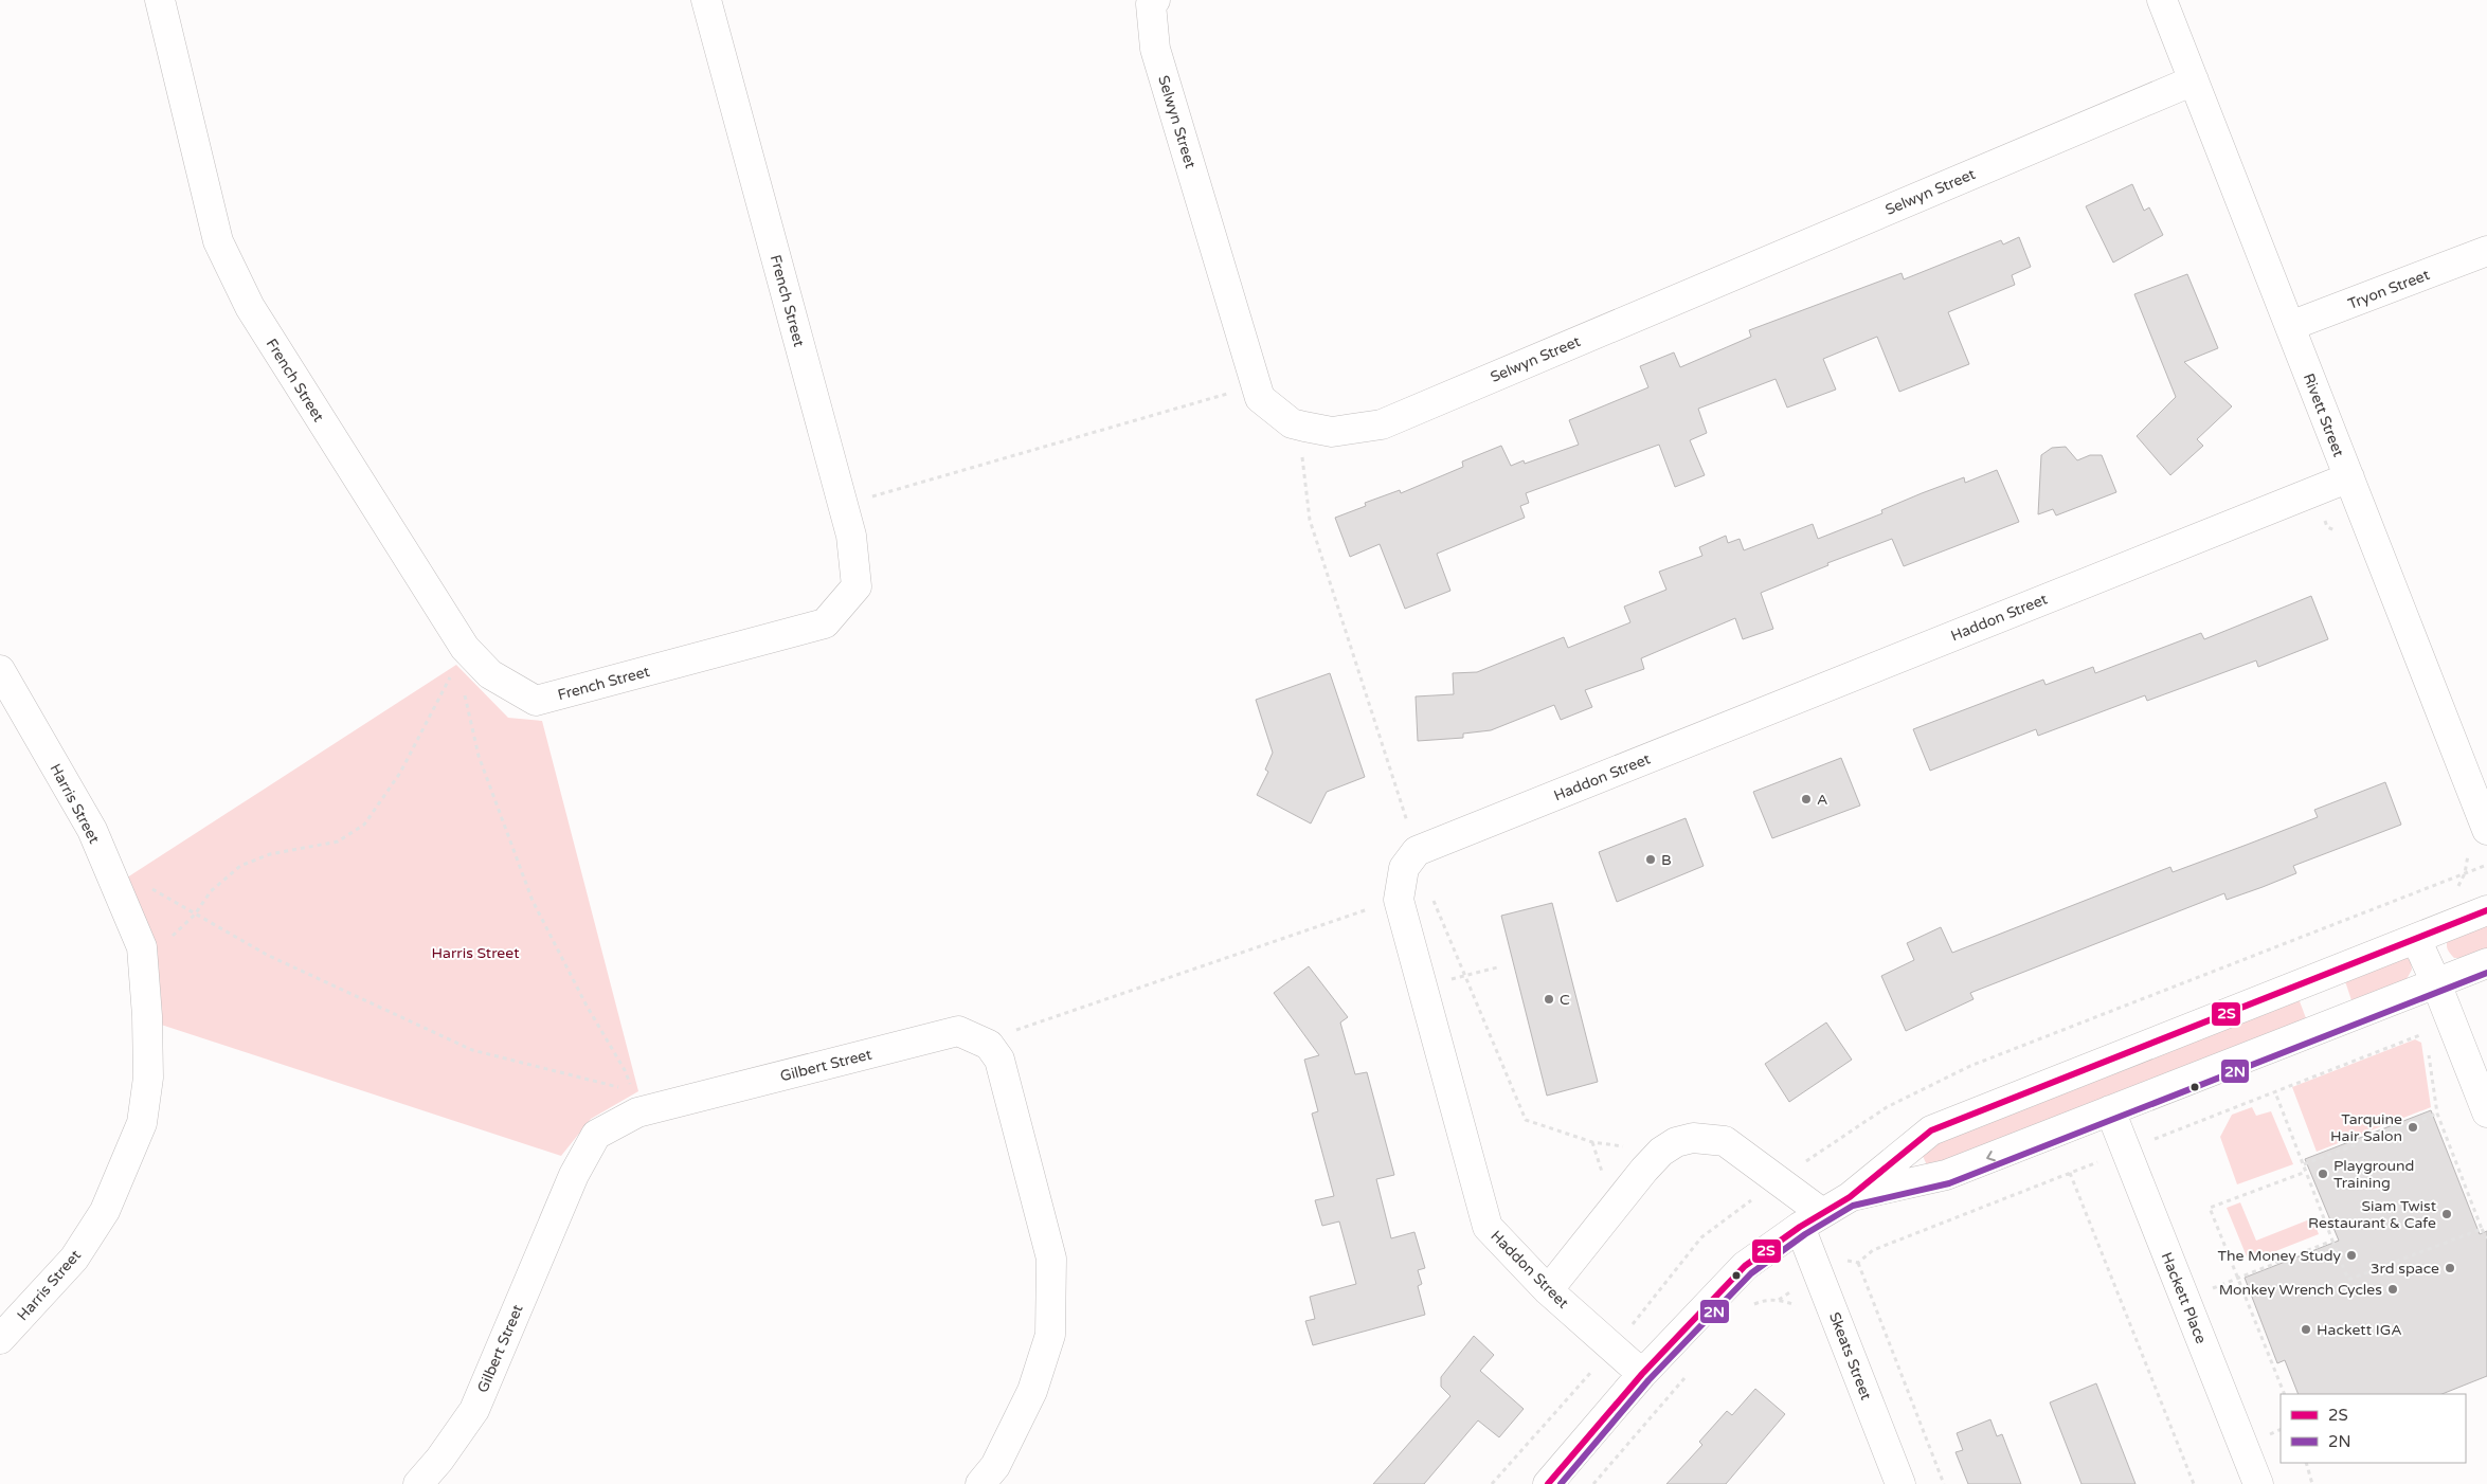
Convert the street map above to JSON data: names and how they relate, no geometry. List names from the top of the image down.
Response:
{
  "streets": {
    "street": [
      "Selwyn Street",
      "Tryon Street",
      "French Street",
      "Rivett Street",
      "Haddon Street",
      "Harris Street",
      "Gilbert Street",
      "Hackett Place",
      "Skeats Street"
    ]
  },
  "crossings": [
    ["Selwyn Street", "Rivett Street"],
    ["Tryon Street", "Rivett Street"],
    ["Rivett Street", "Haddon Street"]
  ],
  "parks": ["Harris Street"],
  "places": [
    "A",
    "B",
    "C",
    "Tarquine Hair Salon",
    "Playground Training",
    "Siam Twist Restaurant & Cafe",
    "The Money Study",
    "3rd space",
    "Monkey Wrench Cycles",
    "Hackett IGA"
  ],
  "lines": ["transit line 2S", "transit line 2N"],
  "legend": ["2S", "2N"]
}
